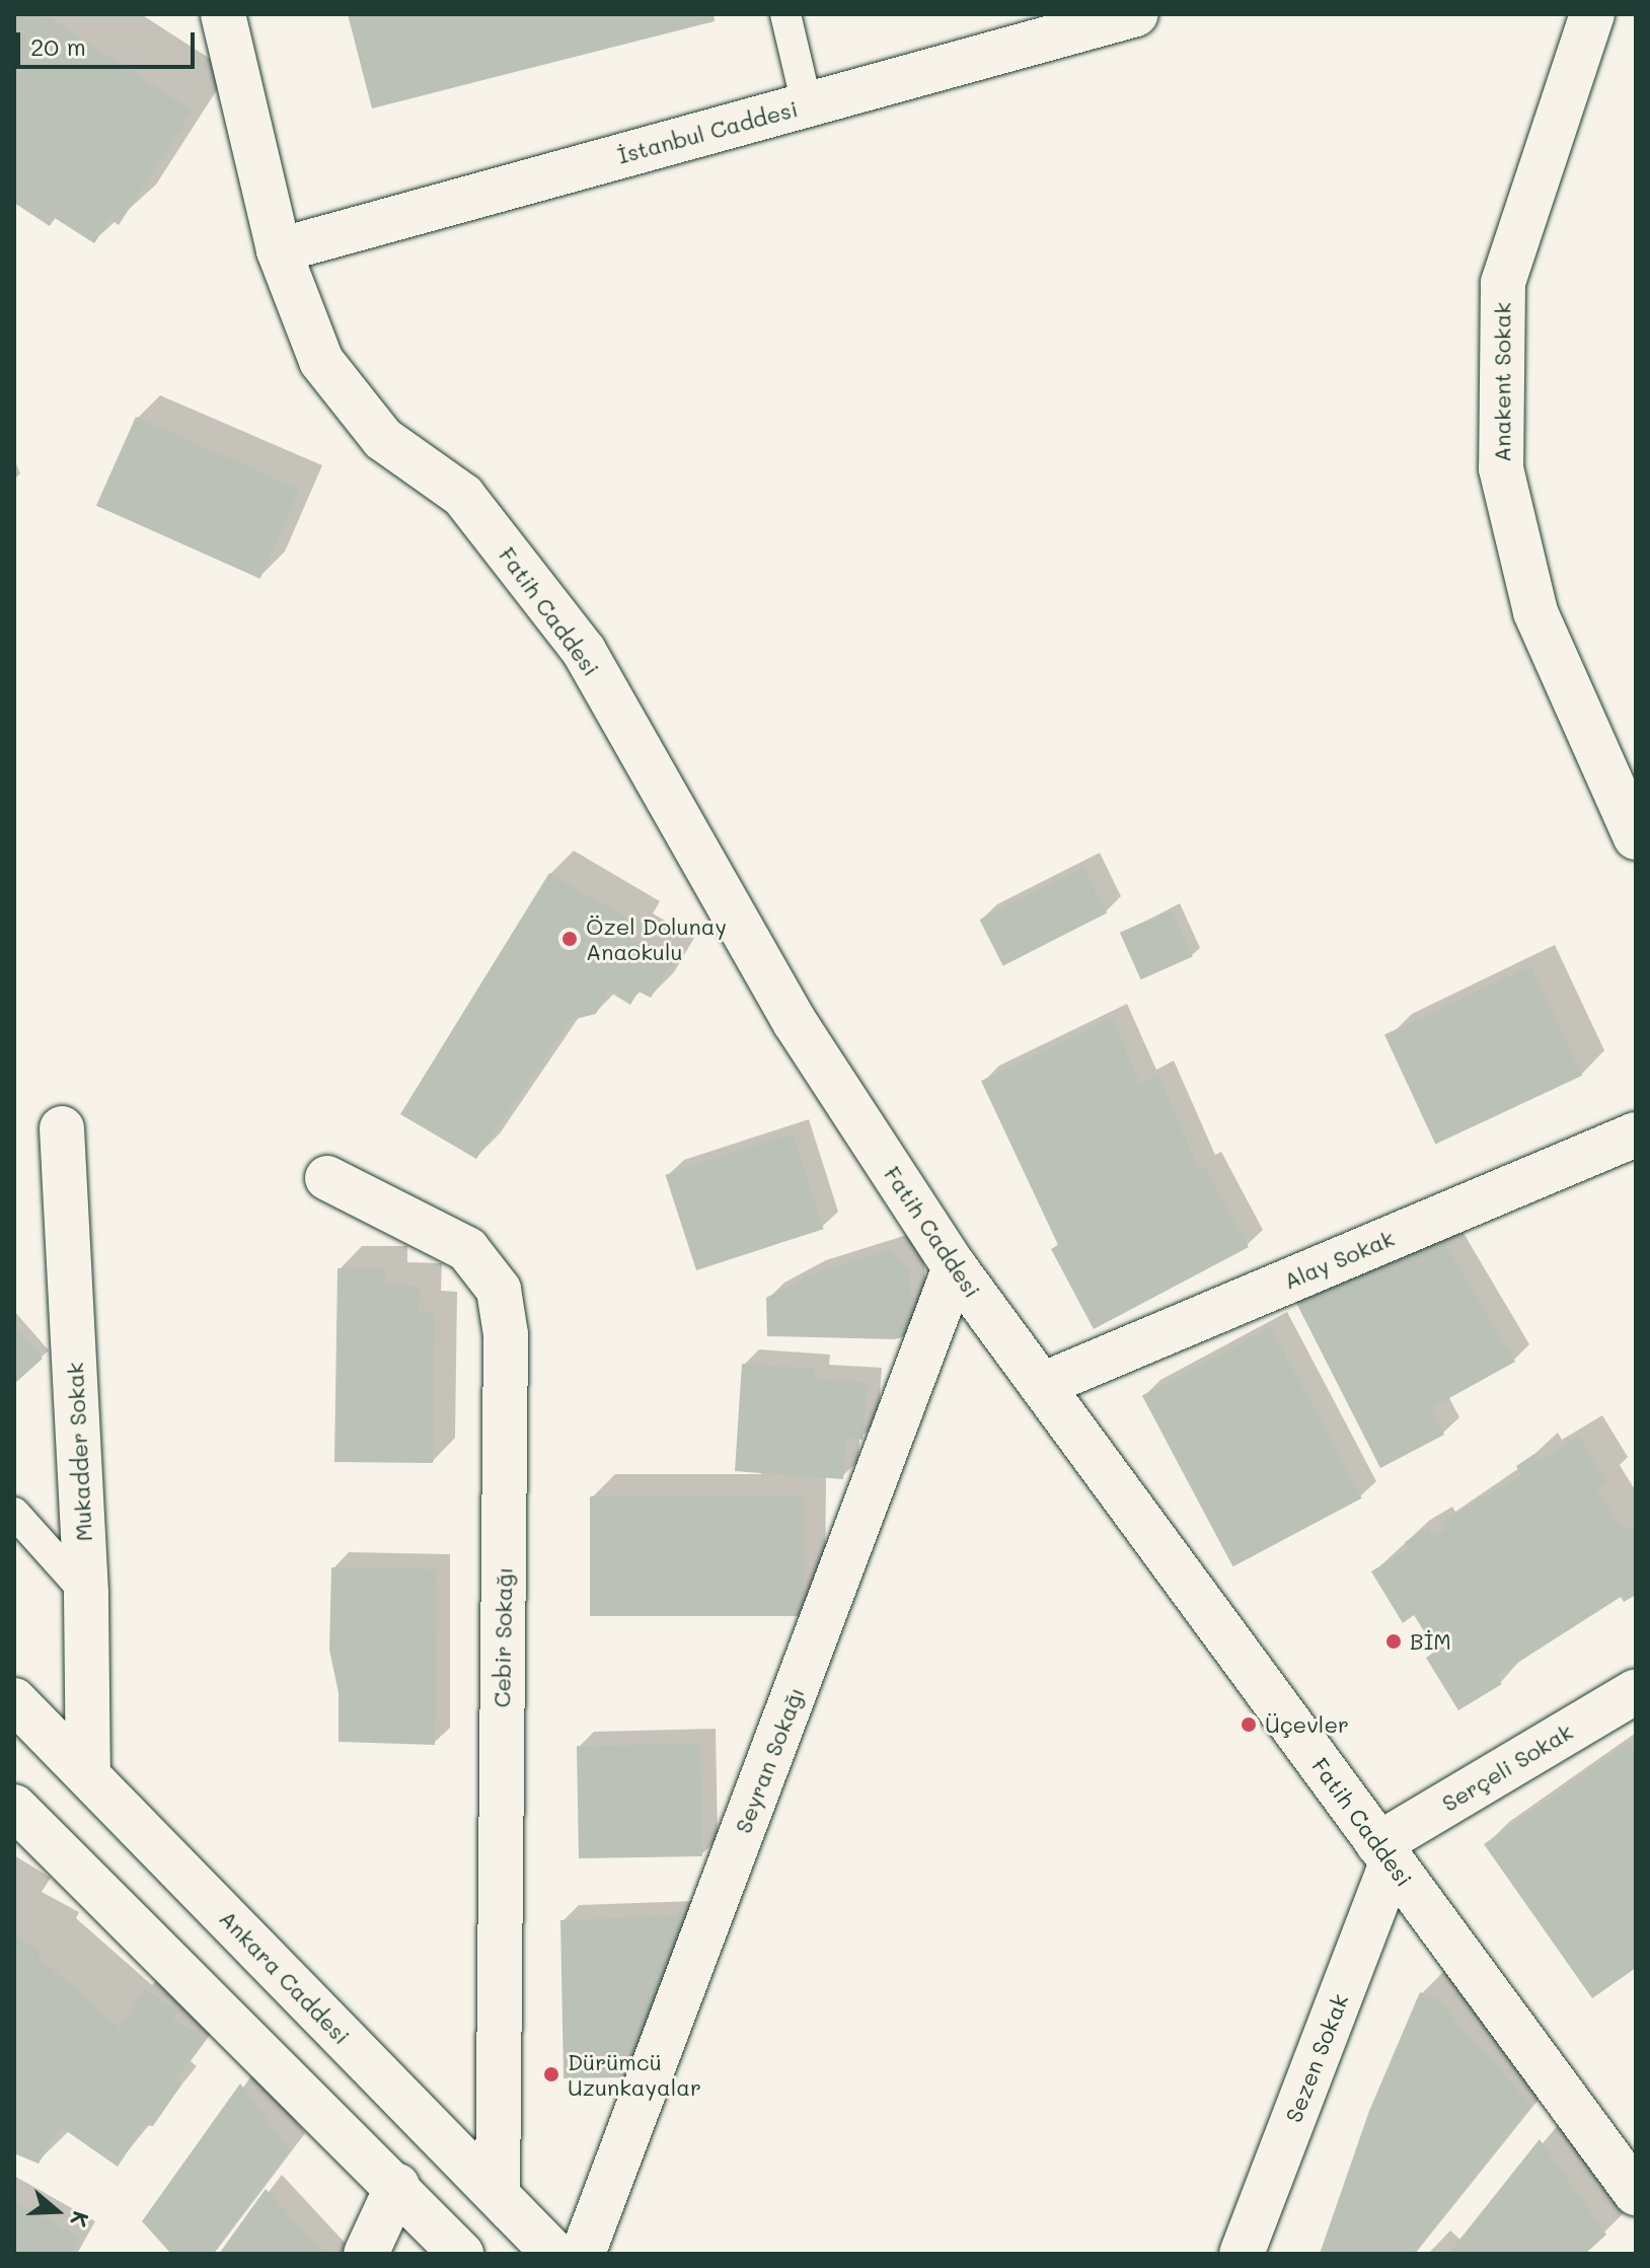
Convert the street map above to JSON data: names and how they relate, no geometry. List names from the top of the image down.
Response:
{
  "streets": {
    "street": [
      "İstanbul Caddesi",
      "Anakent Sokak",
      "Fatih Caddesi",
      "Alay Sokak",
      "Mukadder Sokak",
      "Cebir Sokağı",
      "Seyran Sokağı",
      "Serçeli Sokak",
      "Ankara Caddesi",
      "Sezen Sokak"
    ]
  },
  "crossings": [
    ["İstanbul Caddesi", "Fatih Caddesi"],
    ["Fatih Caddesi", "Alay Sokak"],
    ["Fatih Caddesi", "Seyran Sokağı"],
    ["Fatih Caddesi", "Serçeli Sokak"],
    ["Fatih Caddesi", "Sezen Sokak"],
    ["Mukadder Sokak", "Ankara Caddesi"],
    ["Cebir Sokağı", "Ankara Caddesi"],
    ["Serçeli Sokak", "Sezen Sokak"]
  ],
  "places": [
    "Özel Dolunay Anaokulu",
    "BİM",
    "Üçevler",
    "Dürümcü Uzunkayalar"
  ],
  "scale_bar": "20 m",
  "north": "right"
}
